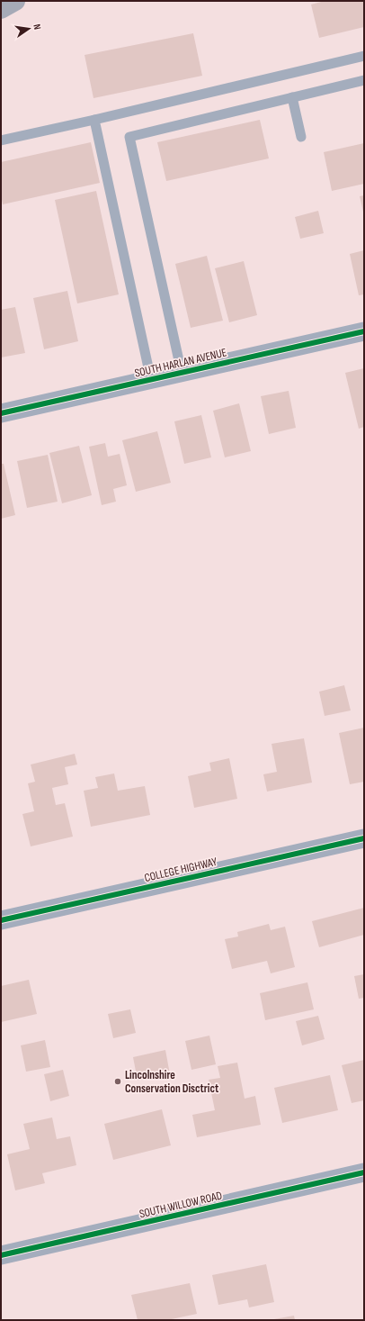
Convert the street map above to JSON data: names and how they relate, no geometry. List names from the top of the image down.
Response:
{
  "streets": {
    "street": ["SOUTH HARLAN AVENUE", "COLLEGE HIGHWAY", "SOUTH WILLOW ROAD"]
  },
  "places": ["Lincolnshire Conservation Disctrict"],
  "north": "right"
}
